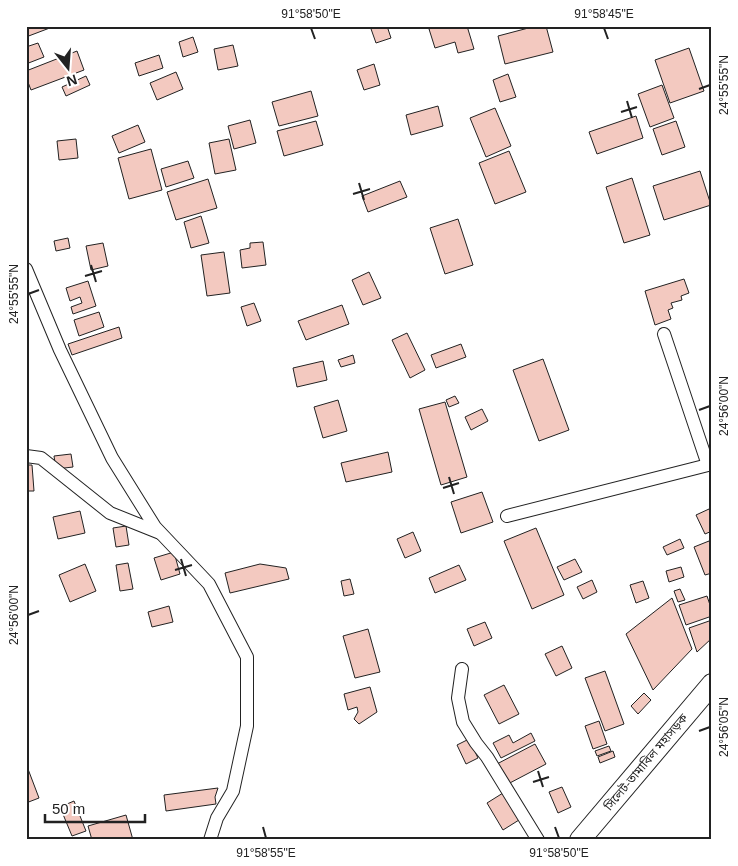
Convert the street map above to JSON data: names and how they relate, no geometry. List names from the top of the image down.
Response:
{
  "streets": {
    "highway": ["সিলেট-তামাবিল মহাসড়ক"]
  },
  "scale_bar": "50 m",
  "north": "bottom",
  "coordinates": [
    "91°58'50\"E",
    "91°58'45\"E",
    "24°55'55\"N",
    "24°56'00\"N",
    "24°56'05\"N",
    "91°58'55\"E"
  ]
}
